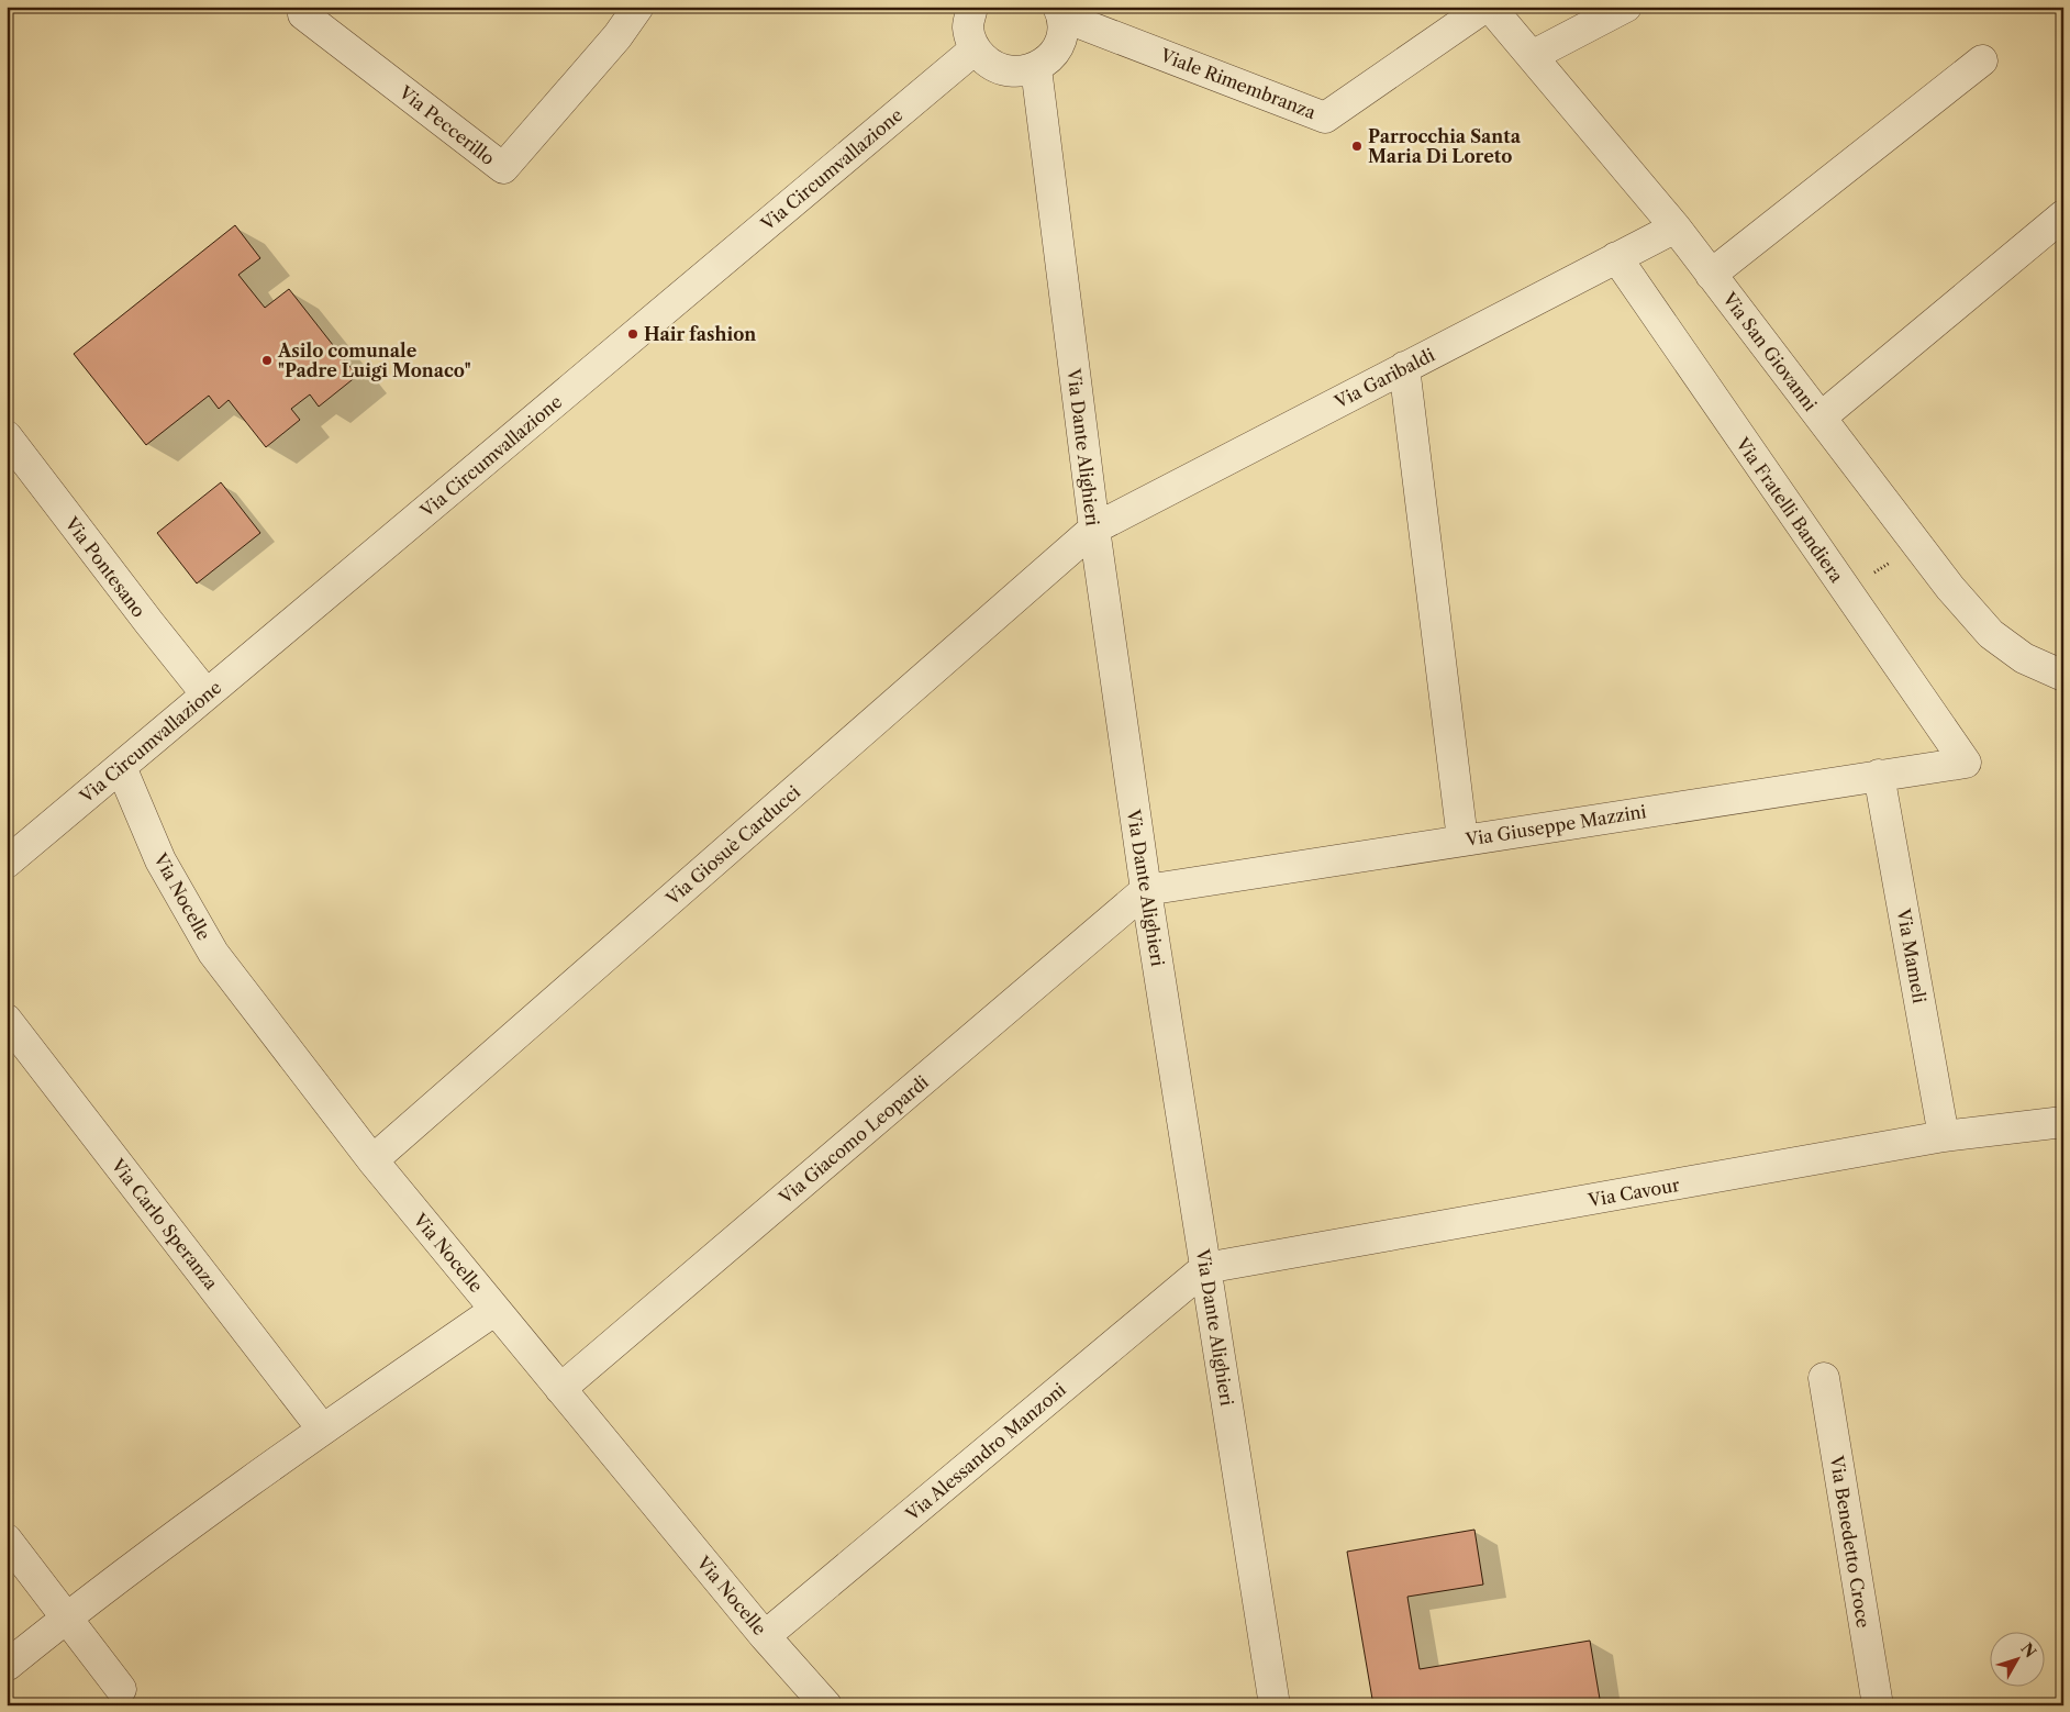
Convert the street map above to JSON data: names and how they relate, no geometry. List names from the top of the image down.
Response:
{
  "streets": {
    "street": [
      "Viale Rimembranza",
      "Via Peccerillo",
      "Via Circumvallazione",
      "Via San Giovanni",
      "Via Garibaldi",
      "Via Dante Alighieri",
      "Via Fratelli Bandiera",
      "Via Pontesano",
      "Via Giuseppe Mazzini",
      "Via Giosuè Carducci",
      "Via Nocelle",
      "Via Mameli",
      "Via Giacomo Leopardi",
      "Via Cavour",
      "Via Carlo Speranza",
      "Via Alessandro Manzoni",
      "Via Benedetto Croce"
    ]
  },
  "crossings": [
    ["Via Circumvallazione", "Via Pontesano"],
    ["Via Circumvallazione", "Via Nocelle"],
    ["Via San Giovanni", "Via Garibaldi"],
    ["Via Garibaldi", "Via Dante Alighieri"],
    ["Via Garibaldi", "Via Fratelli Bandiera"],
    ["Via Garibaldi", "Via Giosuè Carducci"],
    ["Via Dante Alighieri", "Via Giuseppe Mazzini"],
    ["Via Dante Alighieri", "Via Giosuè Carducci"],
    ["Via Dante Alighieri", "Via Giacomo Leopardi"],
    ["Via Dante Alighieri", "Via Cavour"],
    ["Via Dante Alighieri", "Via Alessandro Manzoni"],
    ["Via Fratelli Bandiera", "Via Giuseppe Mazzini"],
    ["Via Giuseppe Mazzini", "Via Mameli"],
    ["Via Giuseppe Mazzini", "Via Giacomo Leopardi"],
    ["Via Giosuè Carducci", "Via Nocelle"],
    ["Via Nocelle", "Via Giacomo Leopardi"],
    ["Via Nocelle", "Via Alessandro Manzoni"],
    ["Via Mameli", "Via Cavour"],
    ["Via Cavour", "Via Alessandro Manzoni"]
  ],
  "places": ["Parrocchia Santa Maria Di Loreto", "Hair fashion", "Asilo comunale \"Padre Luigi Monaco\""],
  "north": "top right"
}
